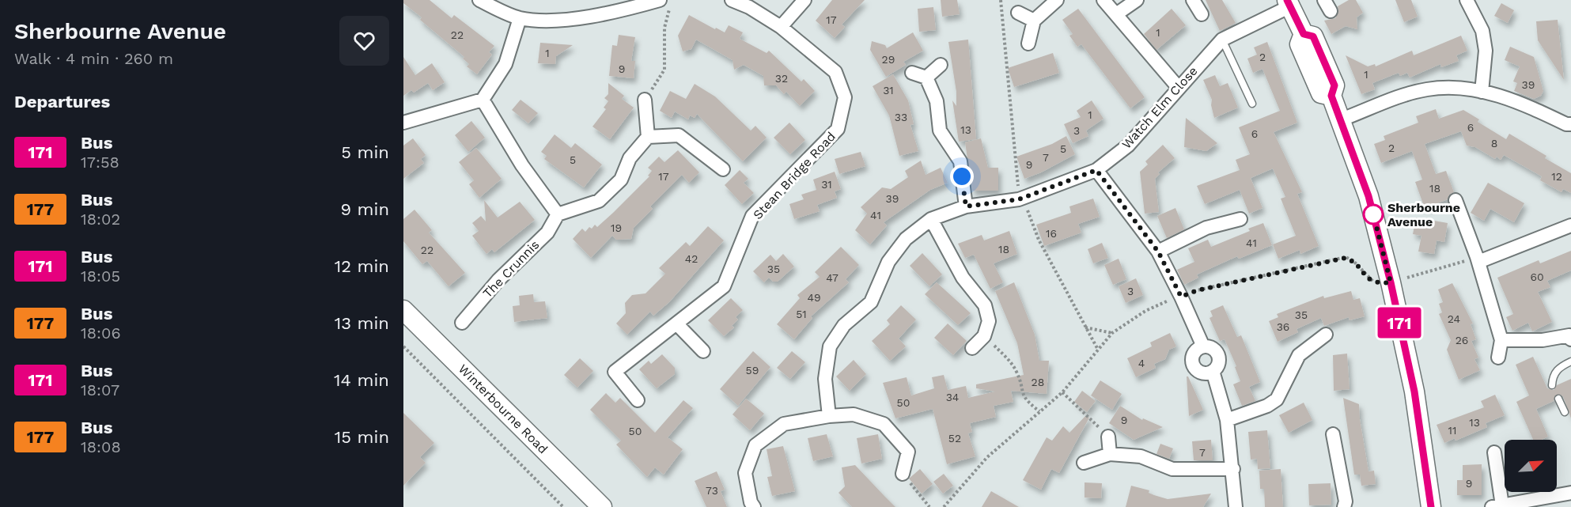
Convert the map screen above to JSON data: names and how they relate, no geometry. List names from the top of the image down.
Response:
{
  "streets": {
    "street": [
      "Watch Elm Close",
      "Stean Bridge Road",
      "The Crunnis",
      "Winterbourne Road"
    ]
  },
  "places": ["Sherbourne Avenue"],
  "lines": ["bus line 171"],
  "house_numbers": [
    "17",
    "1",
    "22",
    "1",
    "2",
    "29",
    "9",
    "1",
    "32",
    "39",
    "31",
    "1",
    "33",
    "6",
    "13",
    "3",
    "6",
    "8",
    "2",
    "5",
    "7",
    "5",
    "9",
    "17",
    "12",
    "31",
    "18",
    "39",
    "41",
    "19",
    "16",
    "41",
    "18",
    "22",
    "42",
    "35",
    "60",
    "47",
    "3",
    "49",
    "51",
    "35",
    "24",
    "36",
    "26",
    "4",
    "59",
    "28",
    "34",
    "50",
    "9",
    "13",
    "11",
    "50",
    "52",
    "7",
    "9",
    "73"
  ],
  "north": "top right",
  "page": {
    "heading": [
      ["Sherbourne Avenue", "Walk · 4 min · 260 m"],
      "Departures"
    ],
    "on_map": "171",
    "list": [
      {
        "mark": "171",
        "name": "Bus",
        "note": "17:58",
        "value": "5 min"
      },
      {
        "mark": "177",
        "name": "Bus",
        "note": "18:02",
        "value": "9 min"
      },
      {
        "mark": "171",
        "name": "Bus",
        "note": "18:05",
        "value": "12 min"
      },
      {
        "mark": "177",
        "name": "Bus",
        "note": "18:06",
        "value": "13 min"
      },
      {
        "mark": "171",
        "name": "Bus",
        "note": "18:07",
        "value": "14 min"
      },
      {
        "mark": "177",
        "name": "Bus",
        "note": "18:08",
        "value": "15 min"
      }
    ]
  }
}
